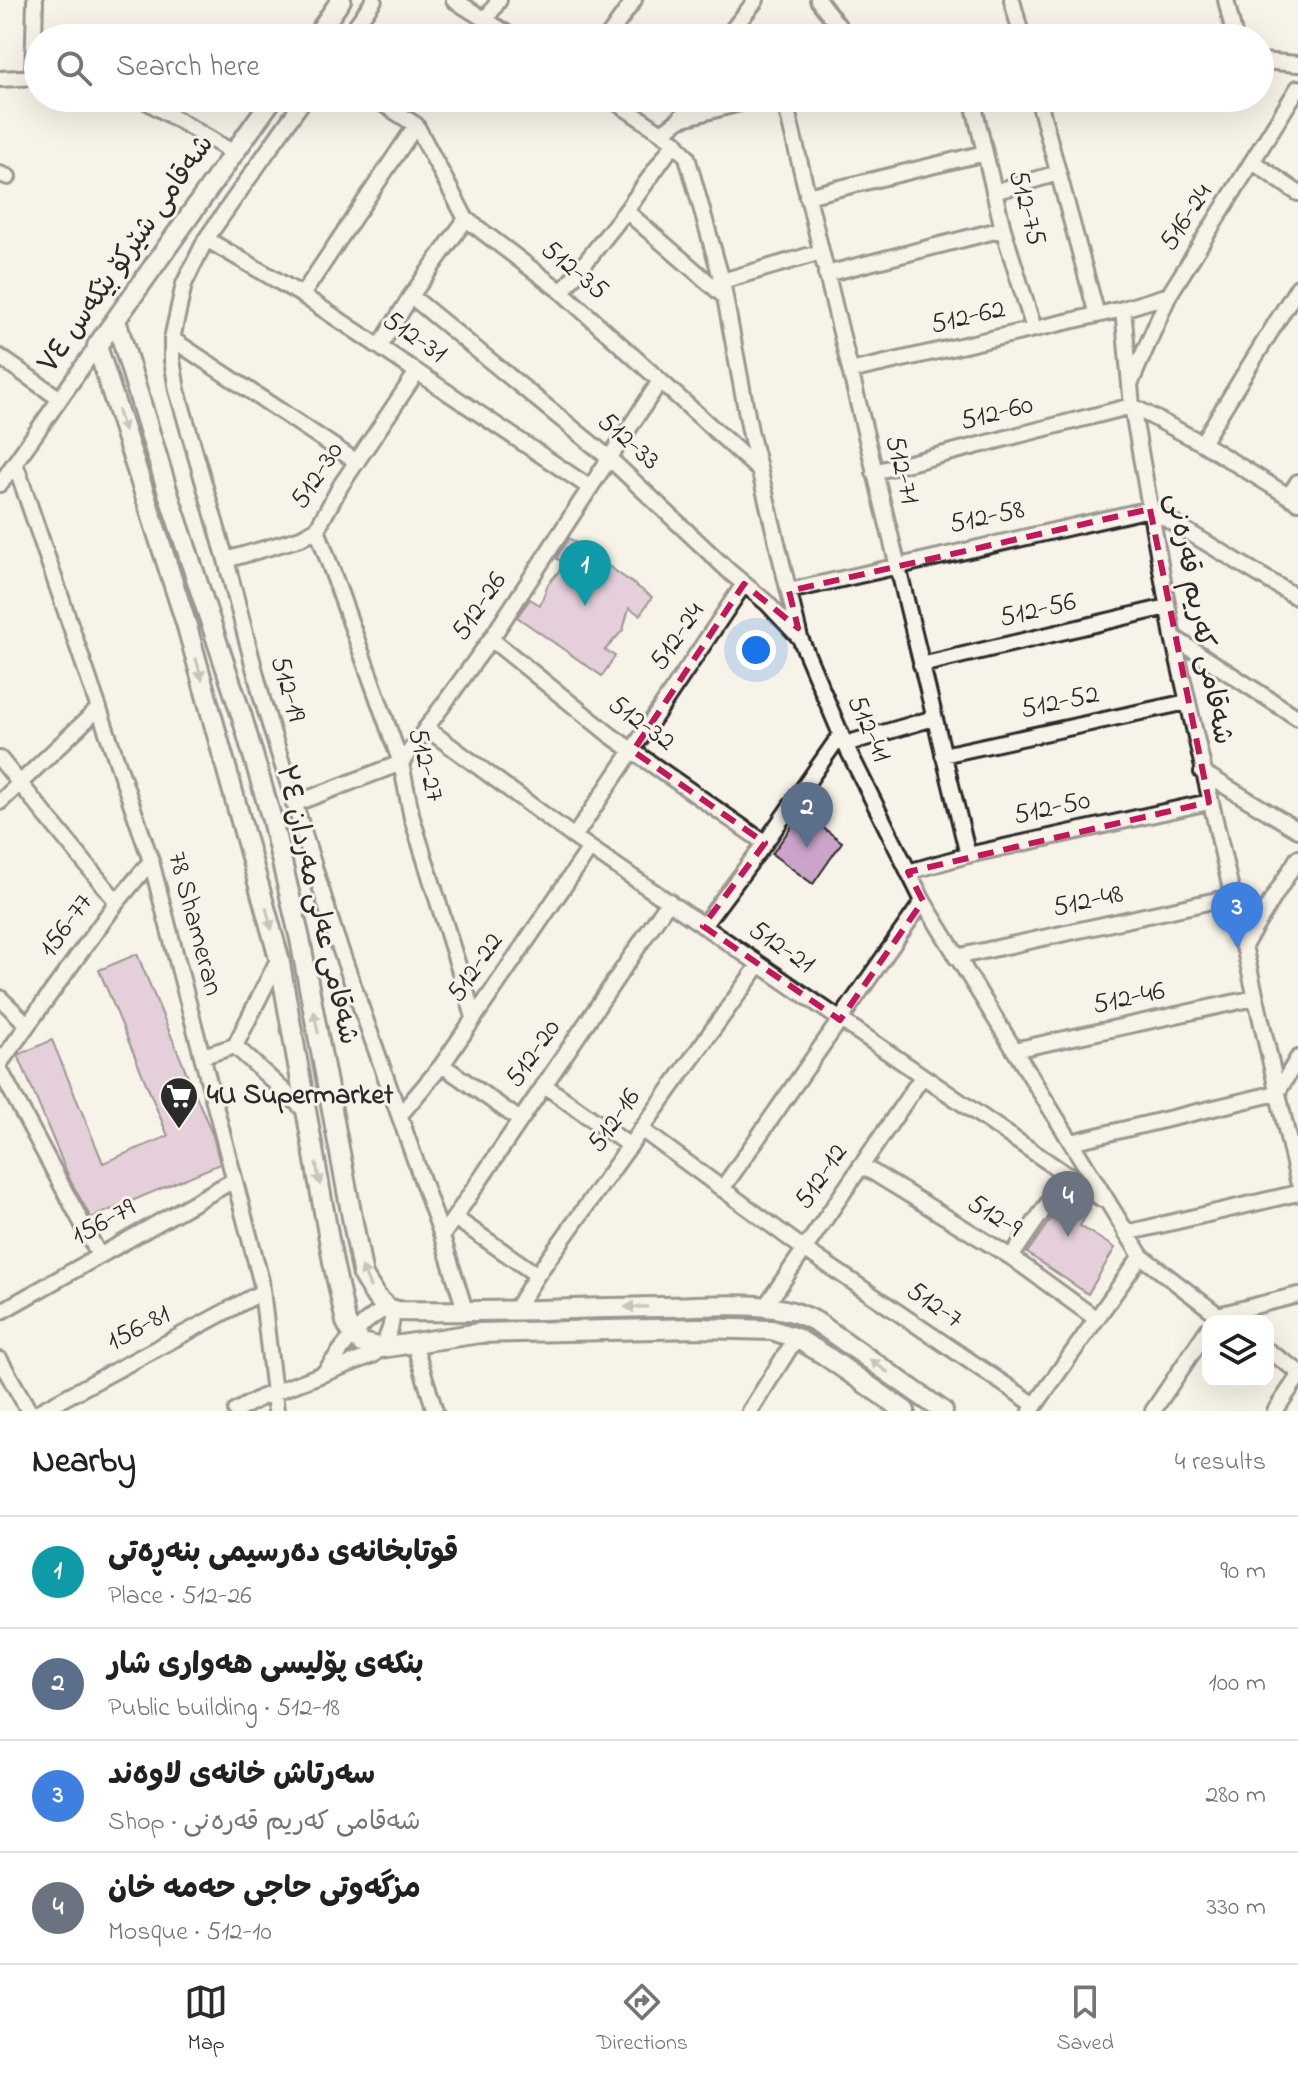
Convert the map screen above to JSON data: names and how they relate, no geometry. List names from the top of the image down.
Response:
{
  "streets": {
    "main road": ["شەقامی شێرکۆ بێکەس ٧٤", "شەقامی عەلی مەردان ٣٤"],
    "street": [
      "512-75",
      "516-24",
      "512-35",
      "512-62",
      "512-31",
      "512-60",
      "512-33",
      "512-71",
      "512-30",
      "512-58",
      "512-26",
      "512-56",
      "شەقامی کەریم قەرەنی",
      "512-24",
      "512-19",
      "512-52",
      "512-32",
      "512-41",
      "512-27",
      "512-50",
      "512-48",
      "78 Shameran",
      "156-77",
      "512-21",
      "512-22",
      "512-46",
      "512-20",
      "512-16",
      "512-12",
      "512-9",
      "156-79",
      "512-7",
      "156-81"
    ]
  },
  "crossings": [
    ["512-75", "512-62"],
    ["516-24", "شەقامی کەریم قەرەنی"],
    ["شەقامی شێرکۆ بێکەس ٧٤", "شەقامی عەلی مەردان ٣٤"],
    ["شەقامی شێرکۆ بێکەس ٧٤", "78 Shameran"],
    ["512-35", "512-26"],
    ["512-35", "512-41"],
    ["512-62", "512-71"],
    ["512-31", "512-30"],
    ["512-31", "512-26"],
    ["512-31", "512-19"],
    ["512-60", "512-71"],
    ["512-60", "شەقامی کەریم قەرەنی"],
    ["512-33", "512-26"],
    ["512-33", "512-24"],
    ["512-33", "512-41"],
    ["512-71", "512-58"],
    ["512-71", "512-56"],
    ["512-71", "512-52"],
    ["512-71", "512-50"],
    ["512-30", "512-19"],
    ["512-30", "512-27"],
    ["512-58", "شەقامی کەریم قەرەنی"],
    ["512-58", "512-41"],
    ["512-26", "512-32"],
    ["512-26", "512-27"],
    ["512-26", "512-21"],
    ["512-56", "شەقامی کەریم قەرەنی"],
    ["شەقامی کەریم قەرەنی", "512-52"],
    ["شەقامی کەریم قەرەنی", "512-50"],
    ["شەقامی کەریم قەرەنی", "512-48"],
    ["شەقامی کەریم قەرەنی", "512-46"],
    ["512-24", "512-32"],
    ["512-24", "512-21"],
    ["512-19", "512-22"],
    ["512-19", "512-20"],
    ["512-41", "512-50"],
    ["512-41", "512-48"],
    ["512-41", "512-21"],
    ["512-41", "512-46"],
    ["512-27", "512-22"],
    ["78 Shameran", "156-77"],
    ["78 Shameran", "156-79"],
    ["78 Shameran", "156-81"],
    ["512-21", "512-22"],
    ["512-21", "512-20"],
    ["512-21", "512-16"],
    ["512-21", "512-12"],
    ["512-16", "512-7"],
    ["512-12", "512-9"],
    ["512-12", "512-7"]
  ],
  "places": {
    "supermarket": ["4U Supermarket"]
  },
  "page": {
    "search": "Search here",
    "pins": [
      "1",
      "2",
      "3",
      "4"
    ],
    "heading": ["Nearby", "4 results"],
    "list": [
      {
        "mark": "1",
        "name": "قوتابخانەی دەرسیمی بنەڕەتی",
        "note": "Place · 512-26",
        "value": "90 m"
      },
      {
        "mark": "2",
        "name": "بنکەی پۆلیسی هەواری شار",
        "note": "Public building · 512-18",
        "value": "100 m"
      },
      {
        "mark": "3",
        "name": "سەرتاش خانەی لاوەند",
        "note": "Shop · شەقامی کەریم قەرەنی",
        "value": "280 m"
      },
      {
        "mark": "4",
        "name": "مزگەوتی حاجی حەمە خان",
        "note": "Mosque · 512-10",
        "value": "330 m"
      }
    ],
    "nav": ["Map", "Directions", "Saved"]
  }
}
